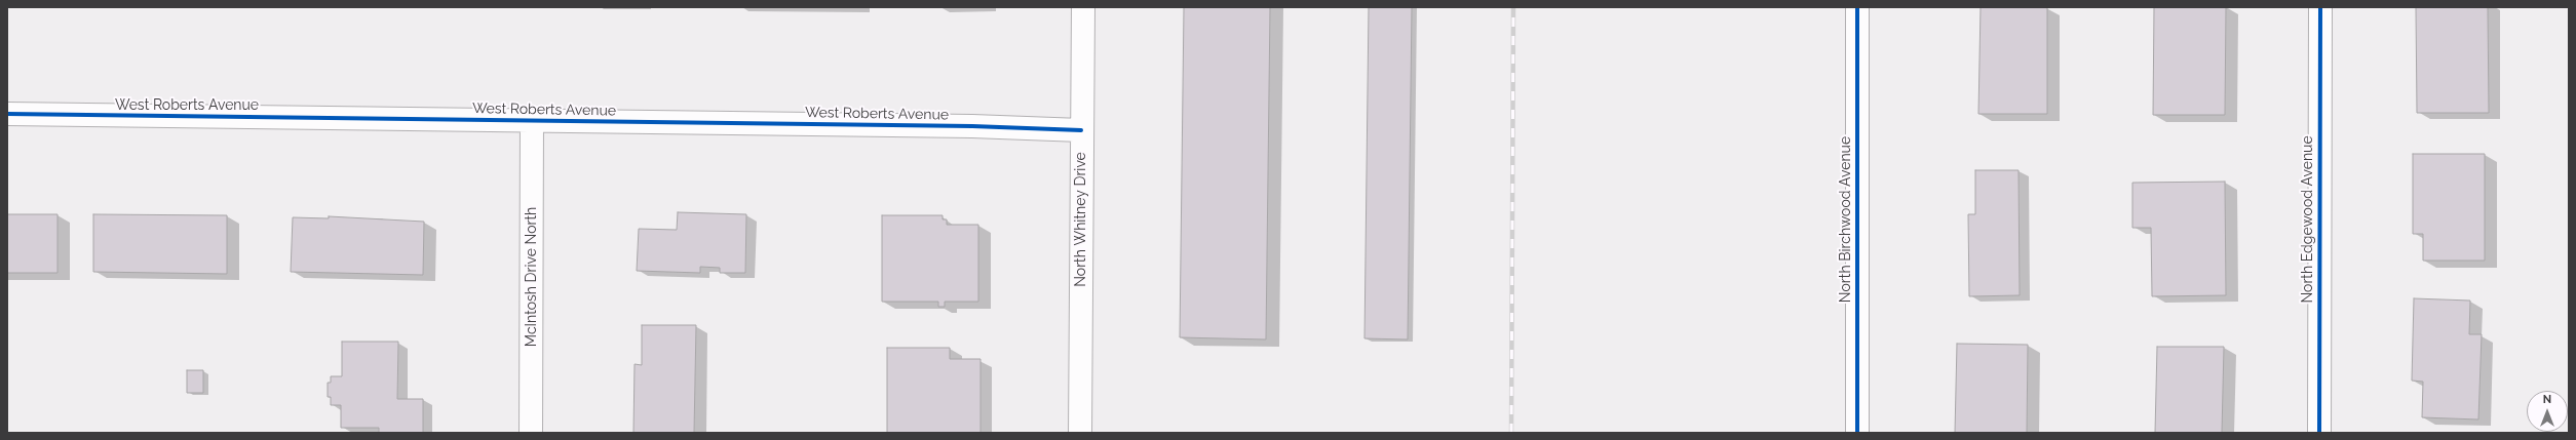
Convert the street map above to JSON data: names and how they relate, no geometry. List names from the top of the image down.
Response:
{
  "streets": {
    "street": [
      "West Roberts Avenue",
      "North Whitney Drive",
      "North Birchwood Avenue",
      "North Edgewood Avenue",
      "McIntosh Drive North"
    ]
  },
  "crossings": [
    ["West Roberts Avenue", "North Whitney Drive"],
    ["West Roberts Avenue", "McIntosh Drive North"]
  ],
  "north": "top"
}
